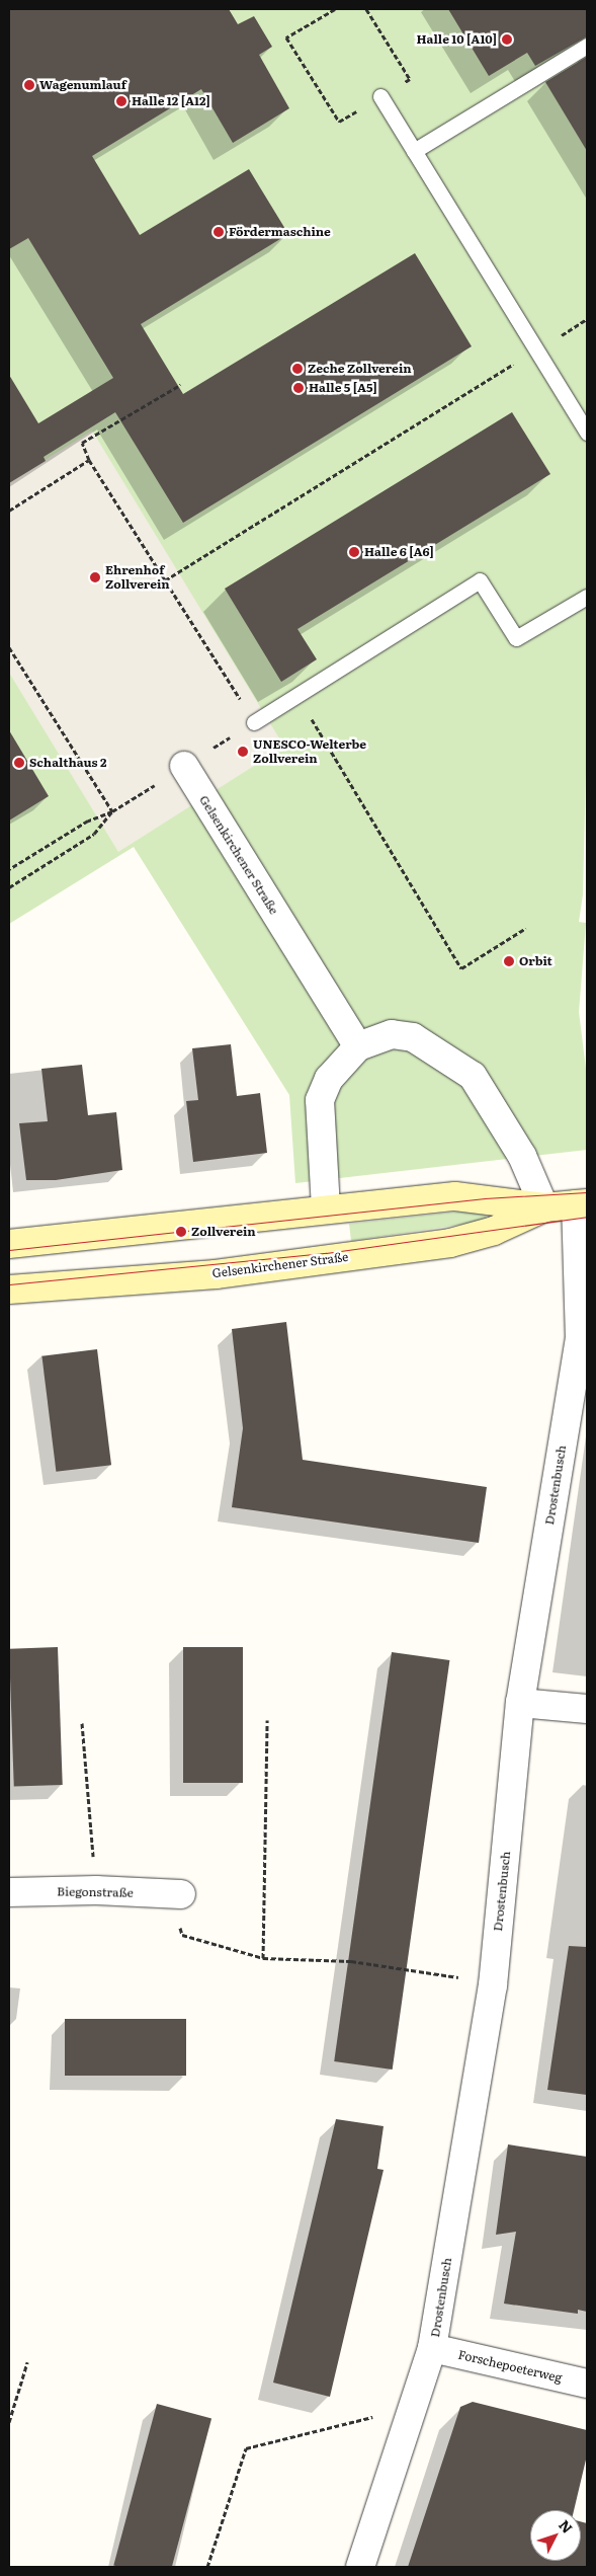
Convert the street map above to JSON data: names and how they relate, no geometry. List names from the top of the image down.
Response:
{
  "streets": {
    "main road": ["Gelsenkirchener Straße"],
    "street": ["Drostenbusch", "Biegonstraße", "Forschepoeterweg"]
  },
  "crossings": [
    ["Gelsenkirchener Straße", "Drostenbusch"],
    ["Drostenbusch", "Forschepoeterweg"]
  ],
  "places": [
    "Halle 10 [A10]",
    "Wagenumlauf",
    "Halle 12 [A12]",
    "Fördermaschine",
    "Zeche Zollverein",
    "Halle 5 [A5]",
    "Halle 6 [A6]",
    "Ehrenhof Zollverein",
    "UNESCO-Welterbe Zollverein",
    "Schalthaus 2",
    "Orbit",
    "Zollverein"
  ],
  "north": "top right"
}
